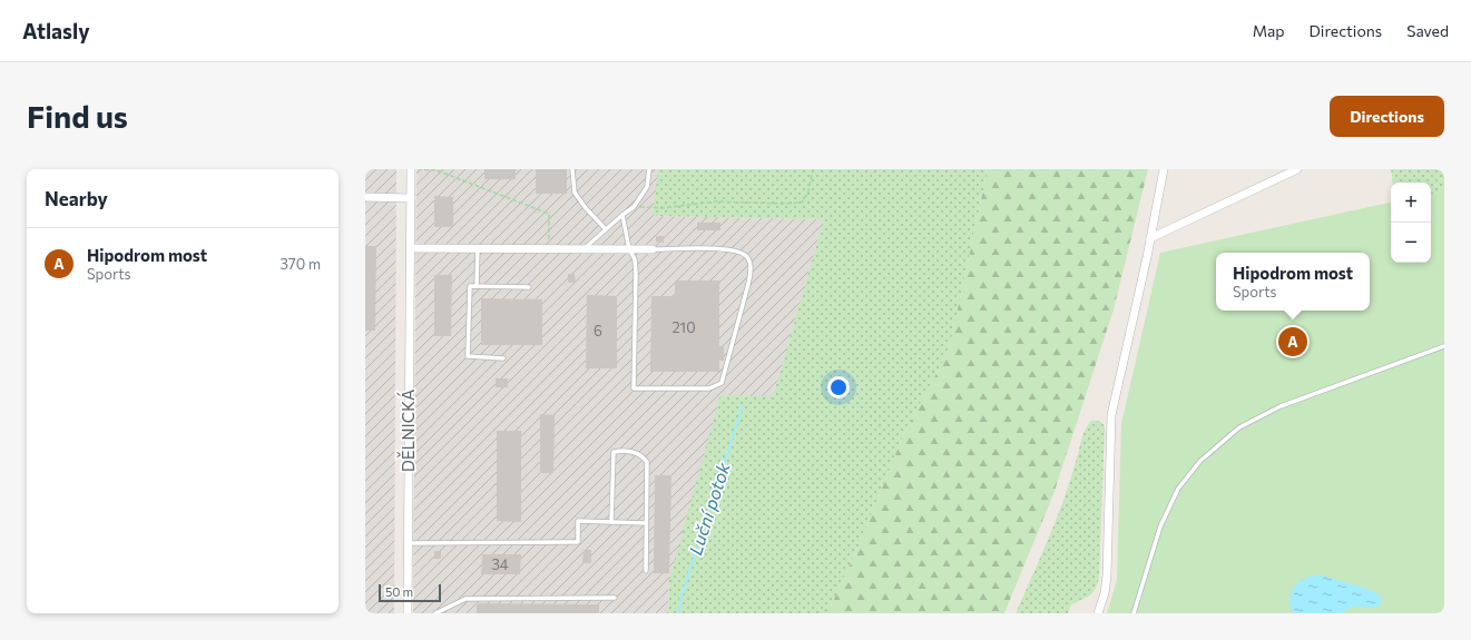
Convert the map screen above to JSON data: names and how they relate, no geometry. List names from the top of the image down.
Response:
{
  "streets": {
    "street": ["DĚLNICKÁ"]
  },
  "water": ["Luční potok"],
  "house_numbers": ["210", "6", "34"],
  "scale_bar": "50 m",
  "page": {
    "header": "Atlasly",
    "nav": ["Map", "Directions", "Saved"],
    "buttons": "Directions",
    "title": "Find us",
    "heading": "Nearby",
    "map_buttons": ["+", "−"],
    "list": [
      {
        "mark": "A",
        "name": "Hipodrom most",
        "note": "Sports",
        "value": "370 m"
      }
    ],
    "popup": ["Hipodrom most", "Sports"],
    "pins": "A",
    "scale": "50 m"
  }
}
